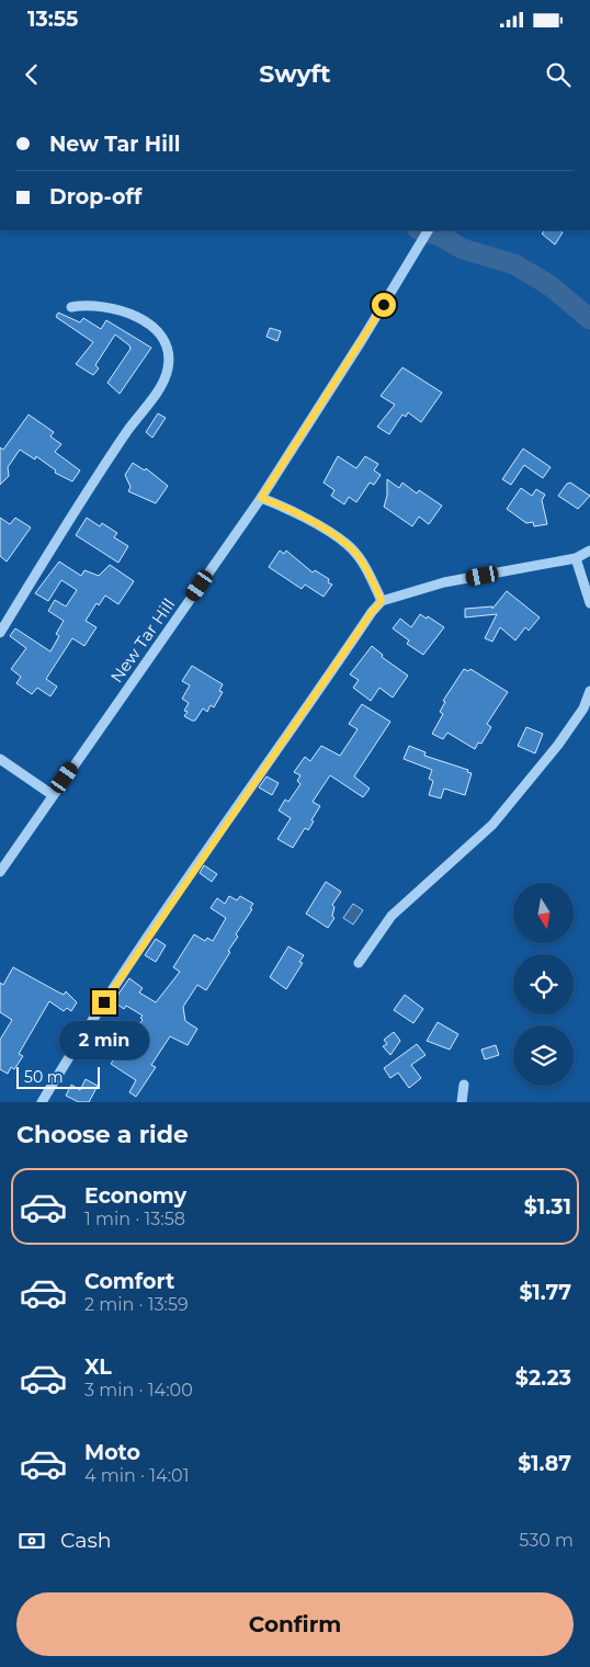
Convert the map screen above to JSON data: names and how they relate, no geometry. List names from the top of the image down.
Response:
{
  "streets": {
    "street": ["New Tar Hill"]
  },
  "scale_bar": "50 m",
  "north": "bottom",
  "page": {
    "status": "13:55",
    "header": "Swyft",
    "banner": ["New Tar Hill", "Drop-off"],
    "bubble": "2 min",
    "scale": "50 m",
    "heading": "Choose a ride",
    "list": [
      {
        "name": "Economy",
        "note": "1 min · 13:58",
        "value": "$1.31"
      },
      {
        "name": "Comfort",
        "note": "2 min · 13:59",
        "value": "$1.77"
      },
      {
        "name": "XL",
        "note": "3 min · 14:00",
        "value": "$2.23"
      },
      {
        "name": "Moto",
        "note": "4 min · 14:01",
        "value": "$1.87"
      }
    ],
    "pay": ["Cash", "530 m"],
    "buttons": "Confirm"
  }
}
